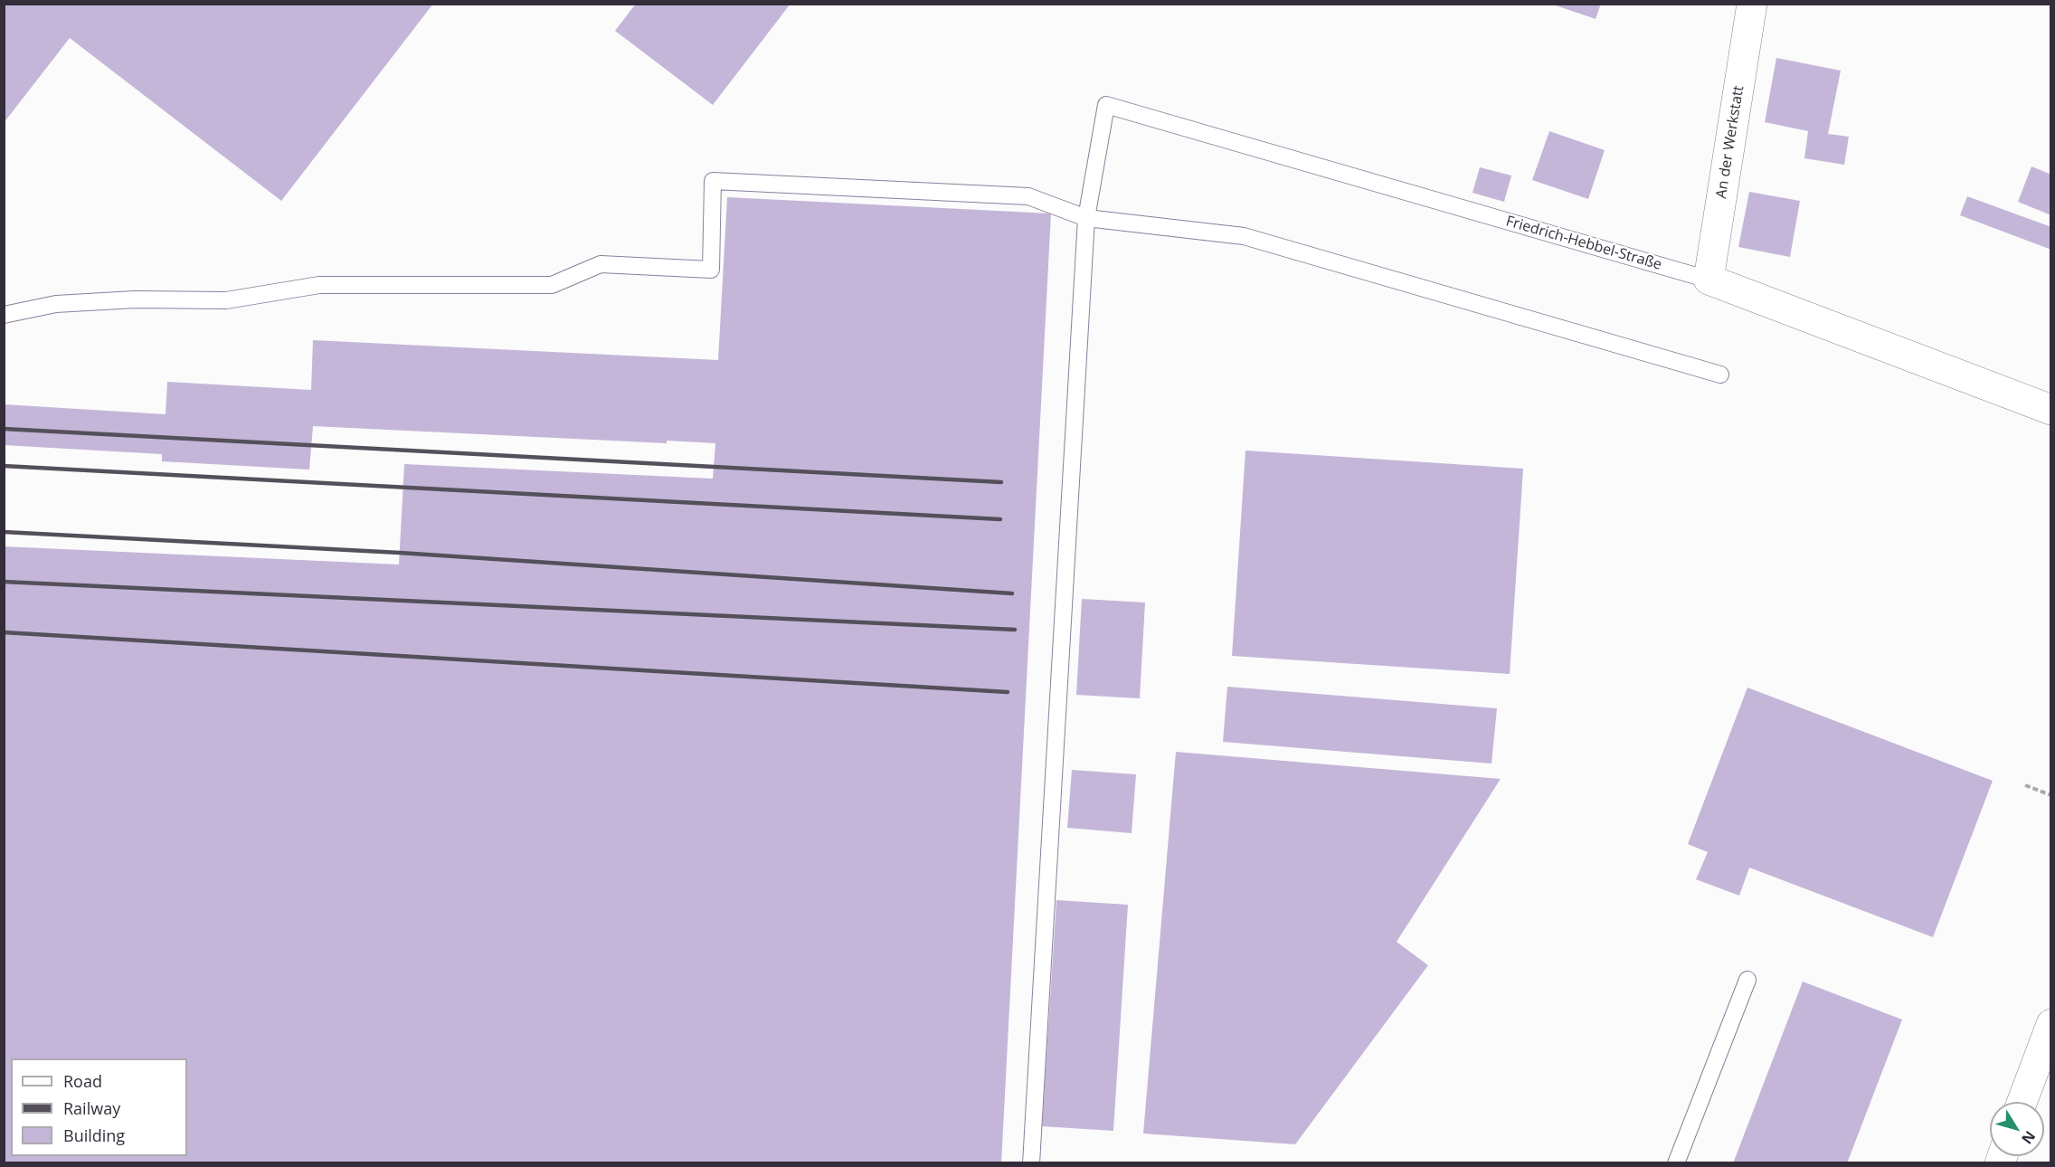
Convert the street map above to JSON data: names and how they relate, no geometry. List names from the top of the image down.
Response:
{
  "streets": {
    "street": ["An der Werkstatt", "Friedrich-Hebbel-Straße"]
  },
  "crossings": [
    ["An der Werkstatt", "Friedrich-Hebbel-Straße"]
  ],
  "legend": ["Road", "Railway", "Building"],
  "north": "bottom right"
}
